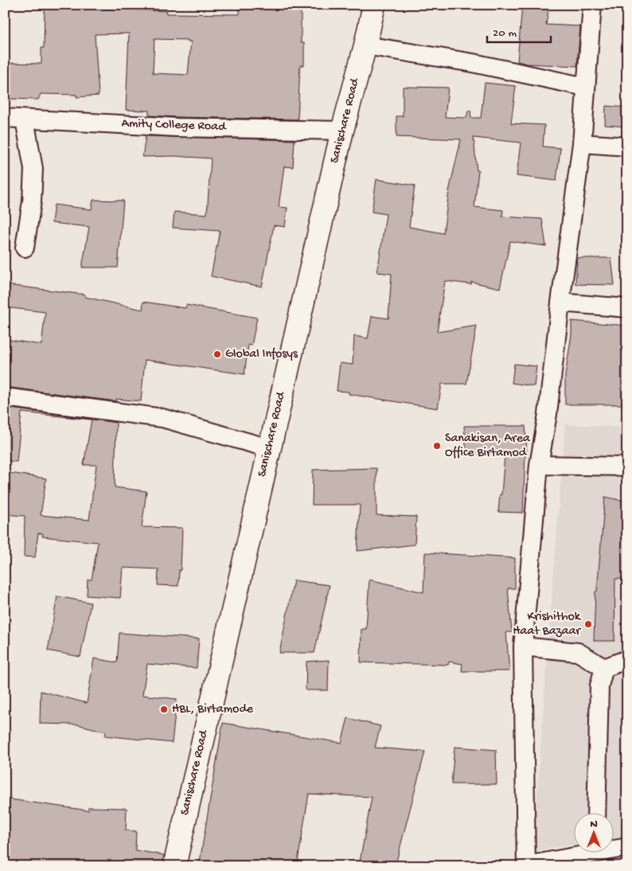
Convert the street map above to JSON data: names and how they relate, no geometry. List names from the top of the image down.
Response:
{
  "streets": {
    "street": ["Sanischare Road", "Amity College Road"]
  },
  "crossings": [
    ["Sanischare Road", "Amity College Road"]
  ],
  "places": [
    "Global Infosys",
    "Sanakisan, Area Office Birtamod",
    "Krishithok Haat Bazaar",
    "HBL, Birtamode"
  ],
  "scale_bar": "20 m",
  "north": "top"
}
